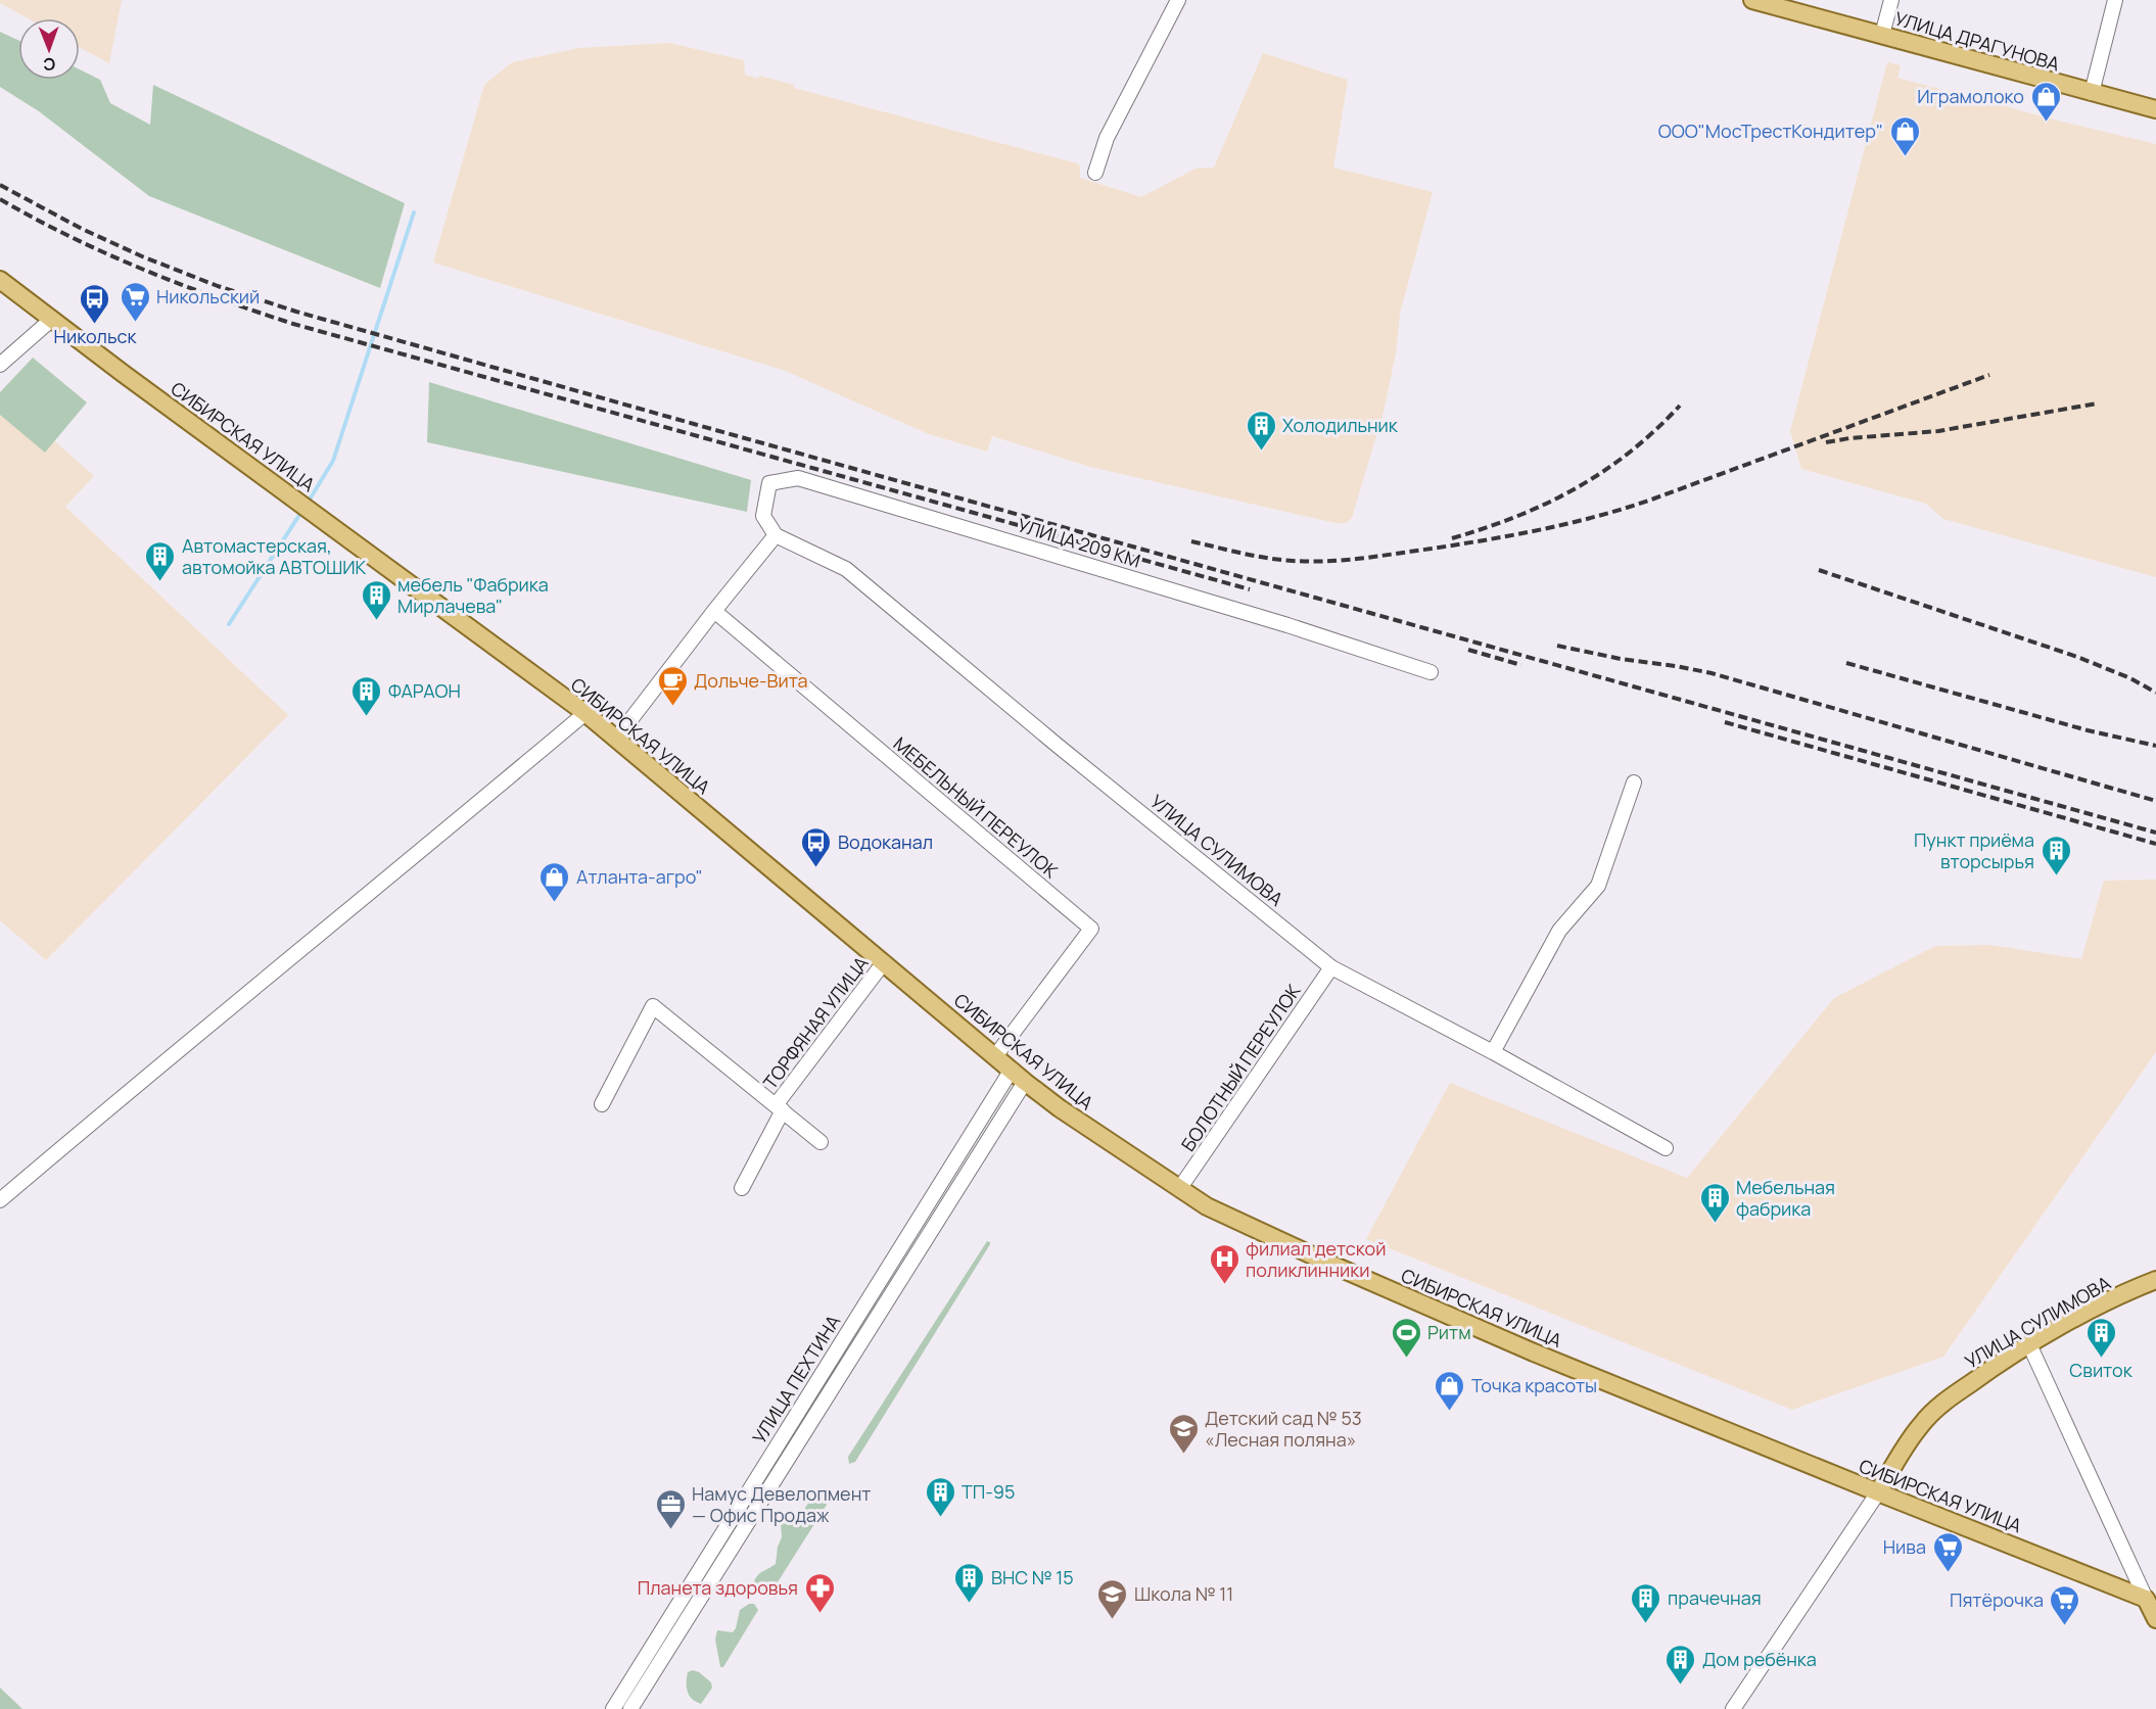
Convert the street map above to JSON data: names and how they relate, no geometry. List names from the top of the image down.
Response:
{
  "streets": {
    "main road": ["УЛИЦА ДРАГУНОВА", "СИБИРСКАЯ УЛИЦА", "УЛИЦА СУЛИМОВА"],
    "street": [
      "УЛИЦА 209 КМ",
      "МЕБЕЛЬНЫЙ ПЕРЕУЛОК",
      "ТОРФЯНАЯ УЛИЦА",
      "БОЛОТНЫЙ ПЕРЕУЛОК",
      "УЛИЦА ПЕХТИНА"
    ]
  },
  "crossings": [
    ["СИБИРСКАЯ УЛИЦА", "МЕБЕЛЬНЫЙ ПЕРЕУЛОК"],
    ["СИБИРСКАЯ УЛИЦА", "УЛИЦА СУЛИМОВА"],
    ["СИБИРСКАЯ УЛИЦА", "ТОРФЯНАЯ УЛИЦА"],
    ["СИБИРСКАЯ УЛИЦА", "БОЛОТНЫЙ ПЕРЕУЛОК"],
    ["СИБИРСКАЯ УЛИЦА", "УЛИЦА ПЕХТИНА"],
    ["УЛИЦА 209 КМ", "УЛИЦА СУЛИМОВА"],
    ["УЛИЦА СУЛИМОВА", "БОЛОТНЫЙ ПЕРЕУЛОК"]
  ],
  "places": {
    "shop": [
      "Играмолоко",
      "ООО\"МосТрестКондитер\"",
      "Атланта-агро\"",
      "Точка красоты"
    ],
    "supermarket": ["Никольский", "Нива", "Пятёрочка"],
    "bus stop": ["Никольск", "Водоканал"],
    "building": [
      "Холодильник",
      "Автомастерская, автомойка АВТОШИК",
      "мебель \"Фабрика Мирлачева\"",
      "ФАРАОН",
      "Пункт приёма вторсырья",
      "Мебельная фабрика",
      "Свиток",
      "ТП-95",
      "ВНС № 15",
      "прачечная",
      "Дом ребёнка"
    ],
    "cafe": ["Дольче-Вита"],
    "hospital": ["филиал детской поликлинники"],
    "sports": ["Ритм"],
    "school or university": ["Детский сад № 53 «Лесная поляна»", "Школа № 11"],
    "office": ["Намус Девелопмент — Офис Продаж"],
    "pharmacy": ["Планета здоровья"]
  },
  "north": "bottom"
}
